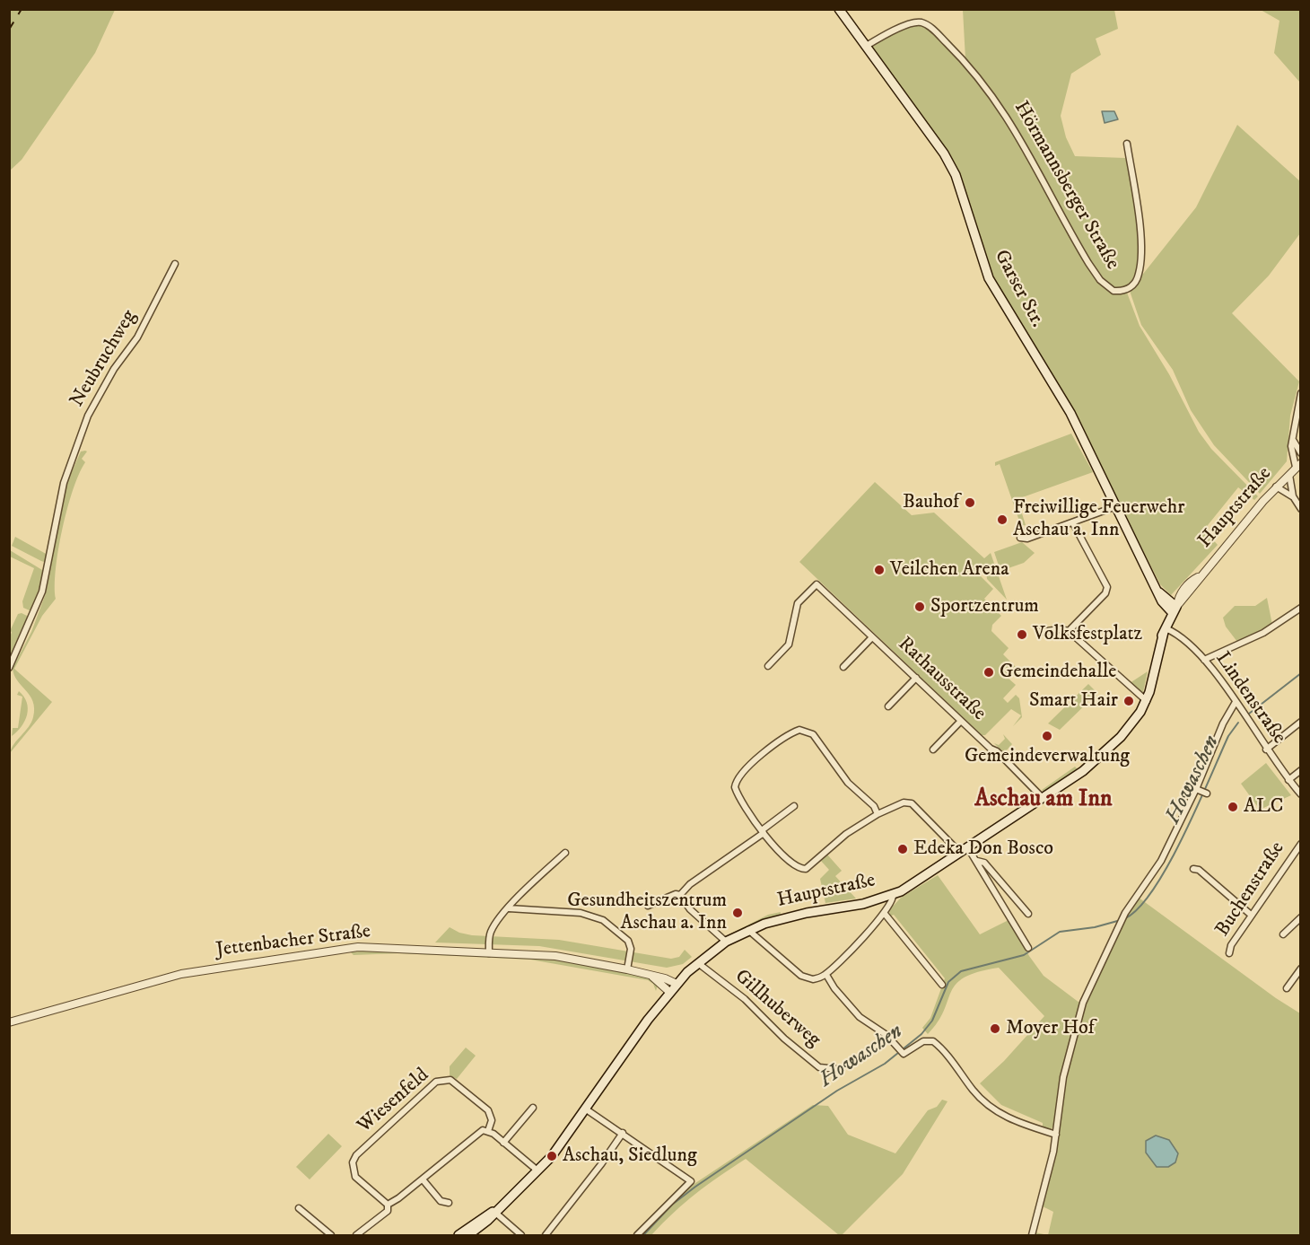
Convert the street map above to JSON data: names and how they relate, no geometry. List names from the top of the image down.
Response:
{
  "streets": {
    "main road": ["Garser Str.", "Hauptstraße"],
    "street": [
      "Hörmannsberger Straße",
      "Neubruchweg",
      "Rathausstraße",
      "Lindenstraße",
      "Buchenstraße",
      "Jettenbacher Straße",
      "Gillhuberweg",
      "Wiesenfeld"
    ]
  },
  "crossings": [
    ["Hörmannsberger Straße", "Garser Str."],
    ["Garser Str.", "Hauptstraße"],
    ["Hauptstraße", "Rathausstraße"],
    ["Hauptstraße", "Lindenstraße"],
    ["Hauptstraße", "Jettenbacher Straße"],
    ["Hauptstraße", "Gillhuberweg"]
  ],
  "districts": ["Aschau am Inn"],
  "water": ["Howaschen"],
  "places": [
    "Bauhof",
    "Freiwillige Feuerwehr Aschau a. Inn",
    "Veilchen Arena",
    "Sportzentrum",
    "Volksfestplatz",
    "Gemeindehalle",
    "Smart Hair",
    "Gemeindeverwaltung",
    "ALC",
    "Edeka Don Bosco",
    "Gesundheitszentrum Aschau a. Inn",
    "Moyer Hof",
    "Aschau, Siedlung"
  ]
}
